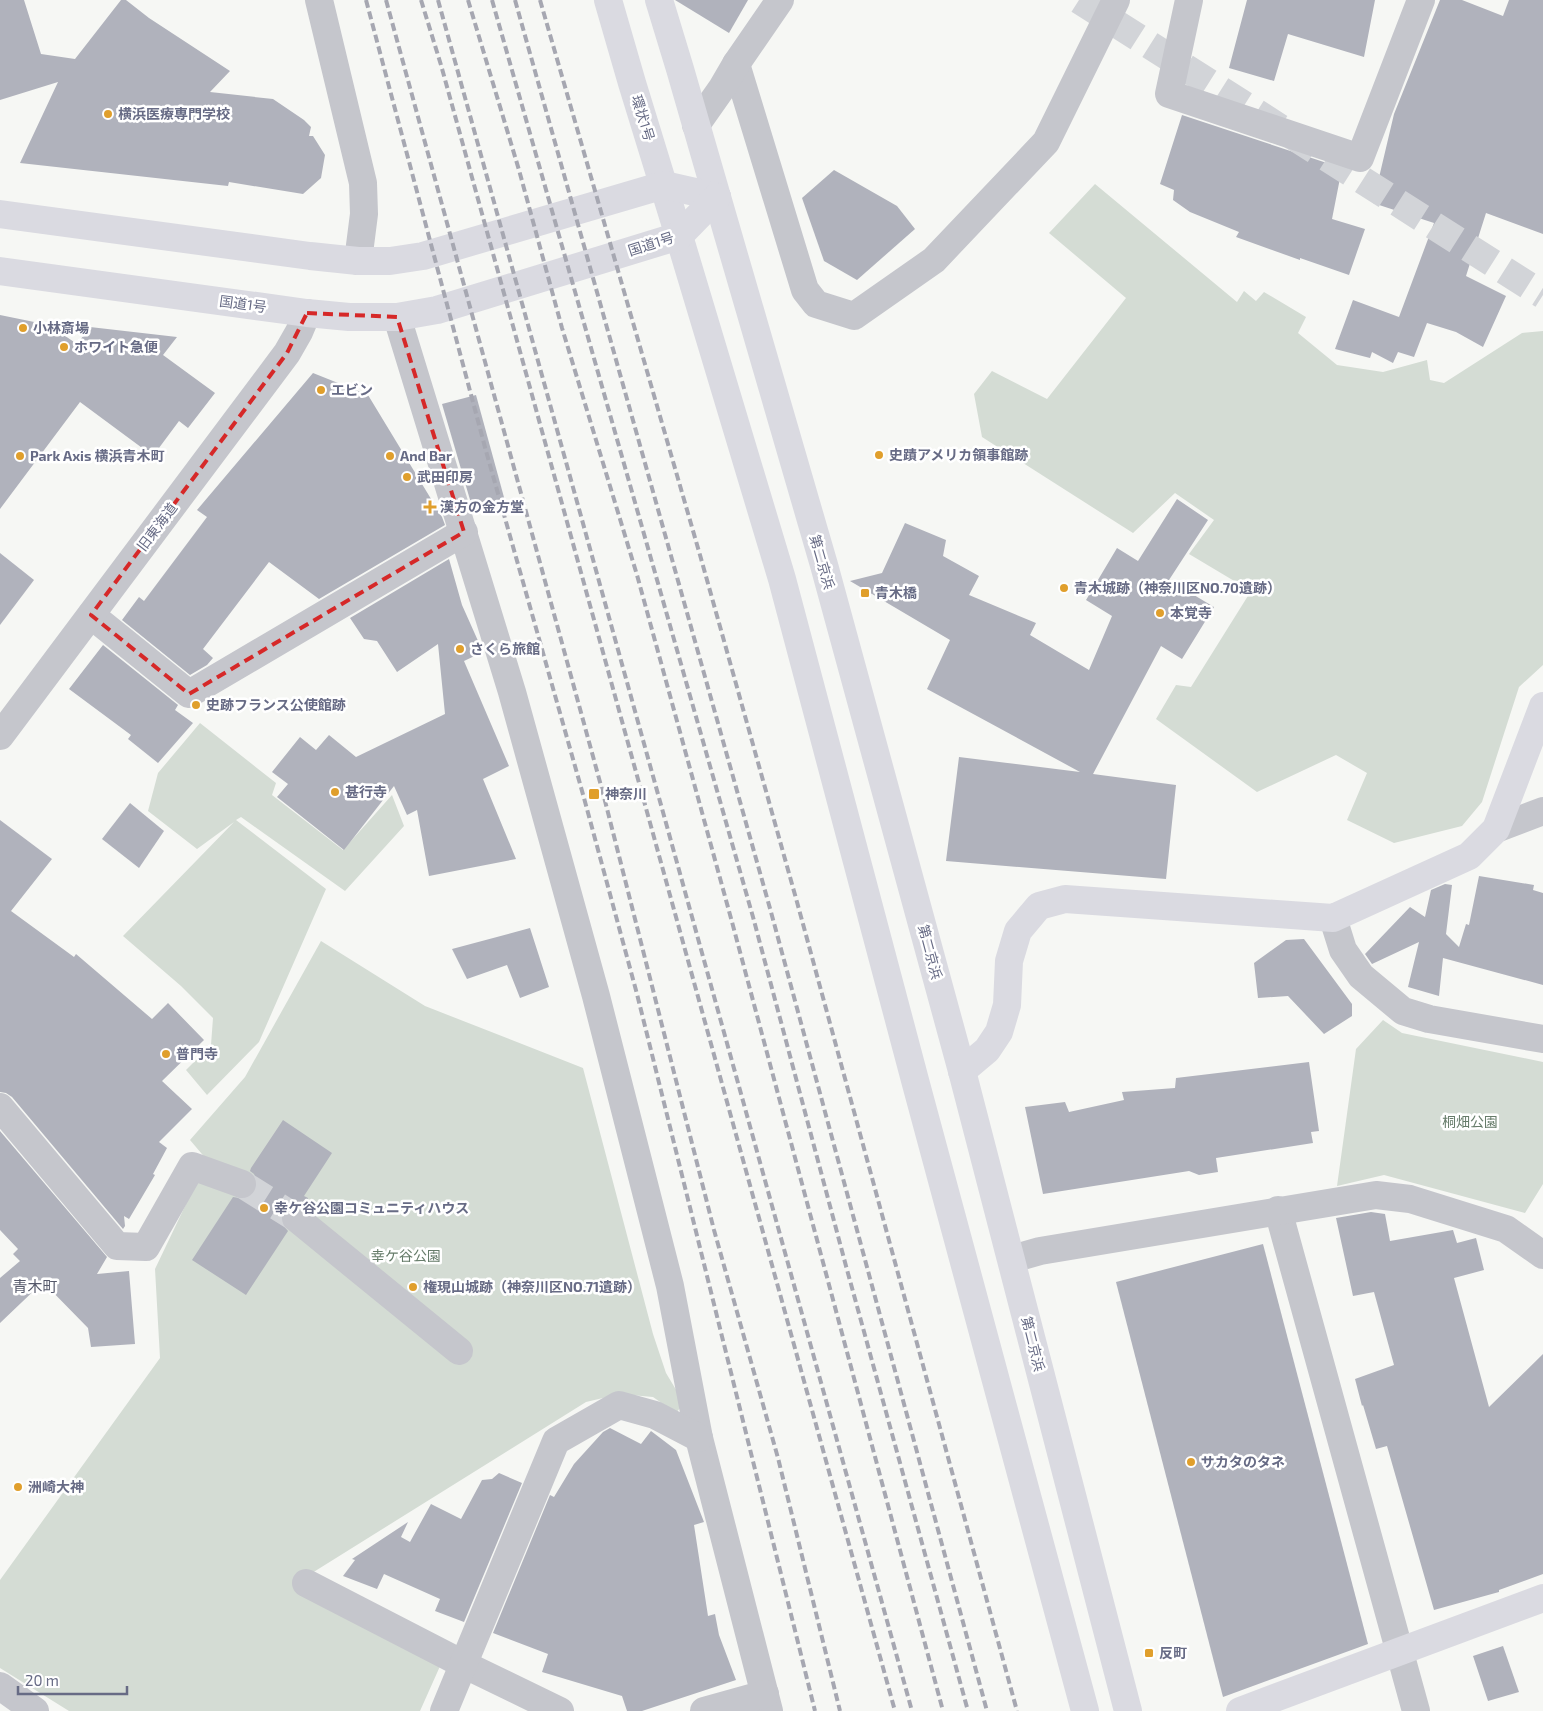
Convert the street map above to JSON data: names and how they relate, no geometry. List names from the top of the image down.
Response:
{
  "streets": {
    "main road": ["環状1号", "国道1号", "第二京浜"],
    "street": ["旧東海道"]
  },
  "crossings": [
    ["環状1号", "国道1号"],
    ["国道1号", "旧東海道"],
    ["国道1号", "第二京浜"]
  ],
  "districts": ["青木町"],
  "parks": ["桐畑公園", "幸ケ谷公園"],
  "places": {
    "other": [
      "横浜医療専門学校",
      "小林斎場",
      "ホワイト急便",
      "エビン",
      "史蹟アメリカ領事館跡",
      "Park Axis 横浜青木町",
      "And Bar",
      "武田印房",
      "青木城跡（神奈川区NO.70遺跡）",
      "本覚寺",
      "さくら旅館",
      "史跡フランス公使館跡",
      "甚行寺",
      "普門寺",
      "幸ケ谷公園コミュニティハウス",
      "権現山城跡（神奈川区NO.71遺跡）",
      "サカタのタネ",
      "洲崎大神"
    ],
    "health": ["漢方の金方堂"],
    "transit": ["青木橋", "神奈川", "反町"]
  },
  "scale_bar": "20 m"
}
